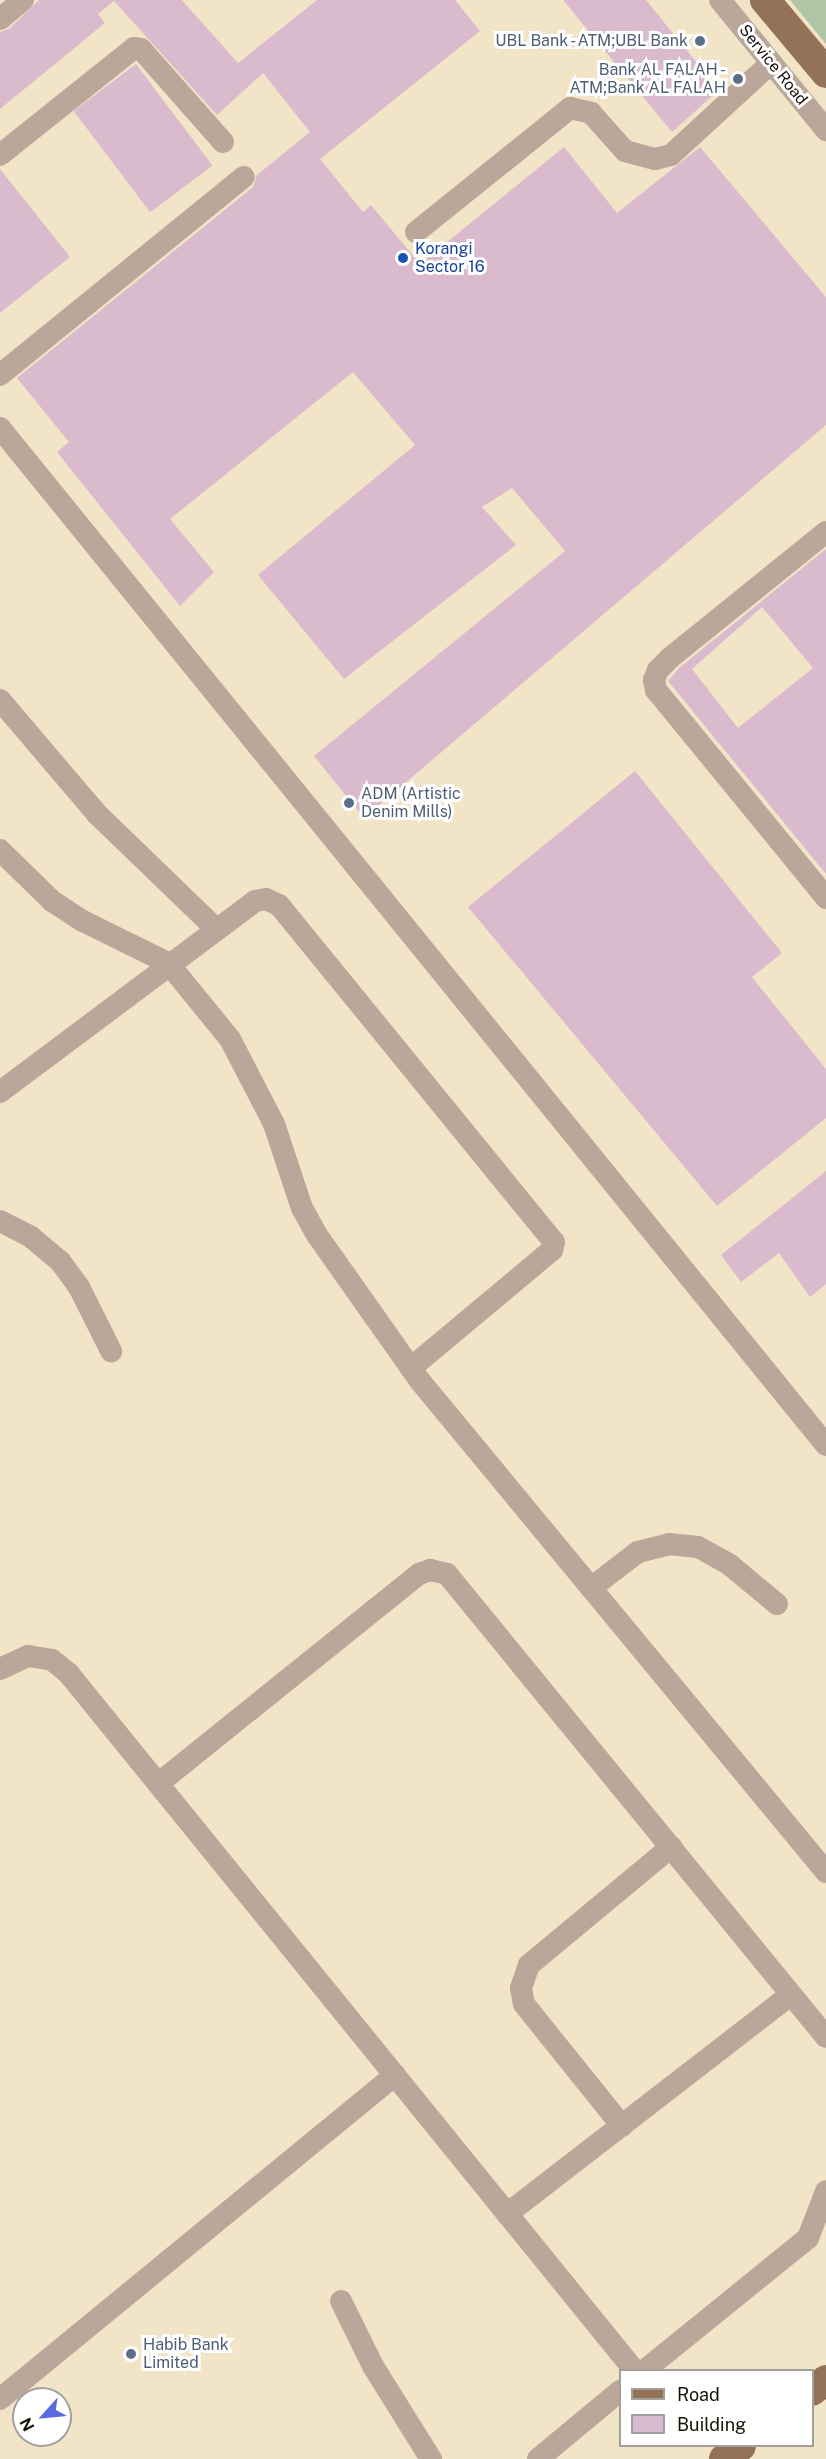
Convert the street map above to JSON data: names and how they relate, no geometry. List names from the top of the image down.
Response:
{
  "streets": {
    "street": ["Service Road"]
  },
  "places": [
    "UBL Bank - ATM;UBL Bank",
    "Bank AL FALAH - ATM;Bank AL FALAH",
    "Korangi Sector 16",
    "ADM (Artistic Denim Mills)",
    "Habib Bank Limited"
  ],
  "legend": ["Road", "Building"],
  "north": "bottom left"
}
